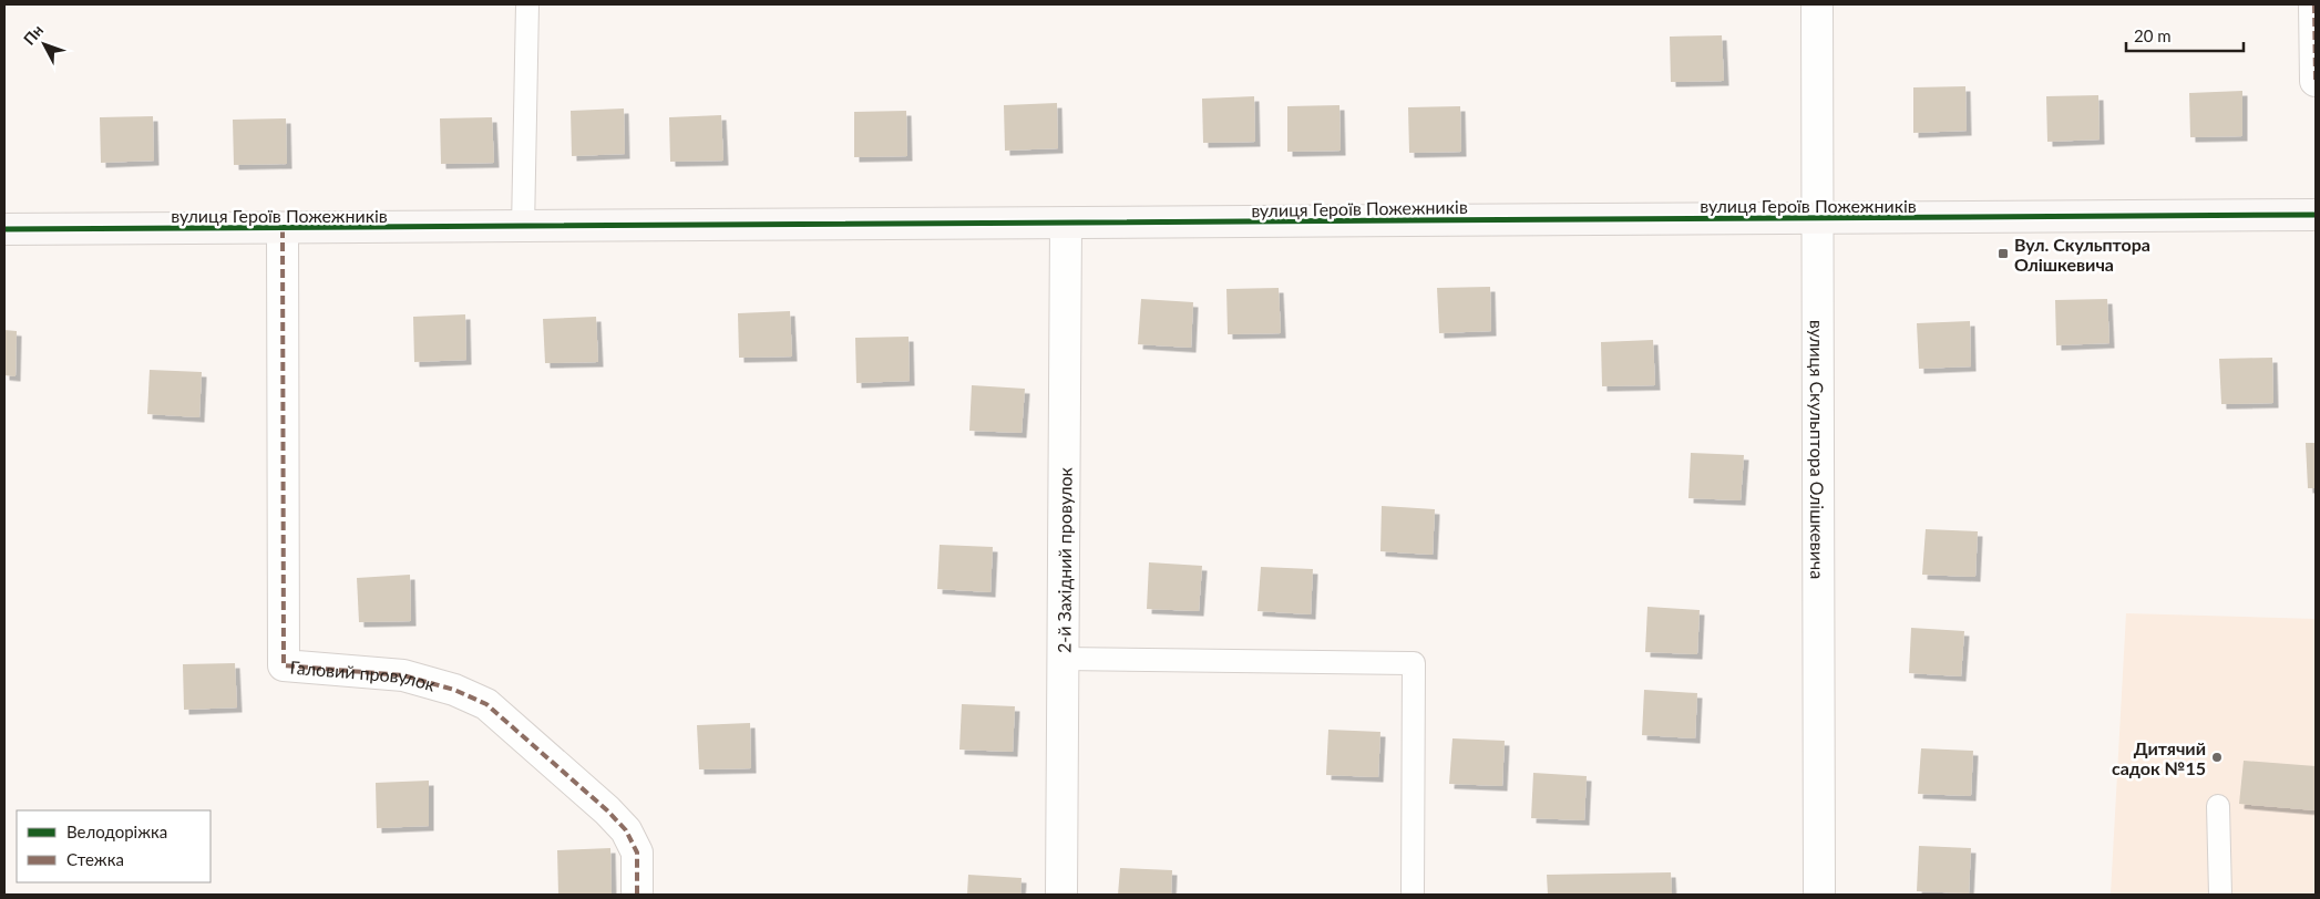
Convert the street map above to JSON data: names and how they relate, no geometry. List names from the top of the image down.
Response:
{
  "streets": {
    "street": [
      "вулиця Героїв Пожежників",
      "вулиця Скульптора Олішкевича",
      "2-й Західний провулок",
      "Галовий провулок"
    ]
  },
  "crossings": [
    ["вулиця Героїв Пожежників", "вулиця Скульптора Олішкевича"],
    ["вулиця Героїв Пожежників", "2-й Західний провулок"],
    ["вулиця Героїв Пожежників", "Галовий провулок"]
  ],
  "places": {
    "transit": ["Вул. Скульптора Олішкевича"],
    "other": ["Дитячий садок №15"]
  },
  "legend": ["Велодоріжка", "Стежка"],
  "scale_bar": "20 m",
  "north": "top left"
}
